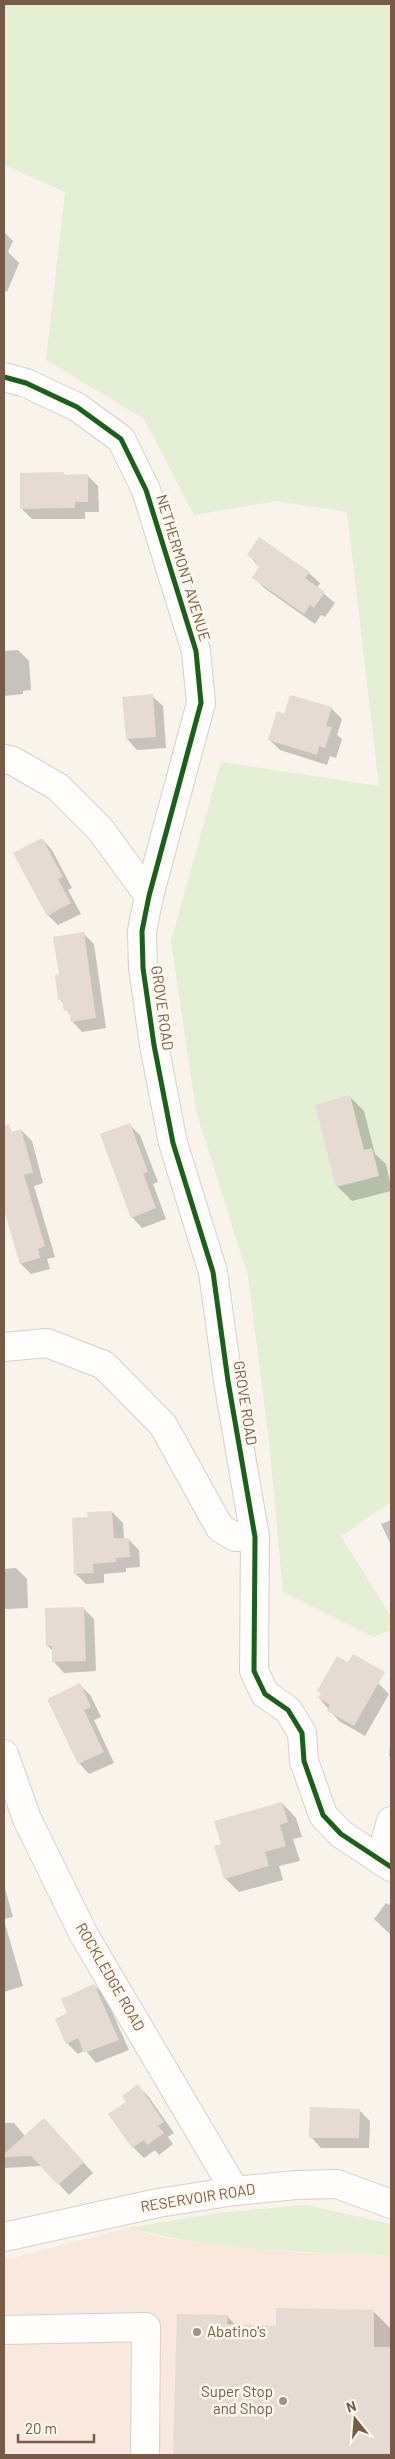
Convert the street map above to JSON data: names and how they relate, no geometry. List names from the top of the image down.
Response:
{
  "streets": {
    "street": [
      "NETHERMONT AVENUE",
      "GROVE ROAD",
      "ROCKLEDGE ROAD",
      "RESERVOIR ROAD"
    ]
  },
  "crossings": [
    ["NETHERMONT AVENUE", "GROVE ROAD"],
    ["ROCKLEDGE ROAD", "RESERVOIR ROAD"]
  ],
  "places": ["Abatino's", "Super Stop and Shop"],
  "scale_bar": "20 m",
  "north": "top"
}
